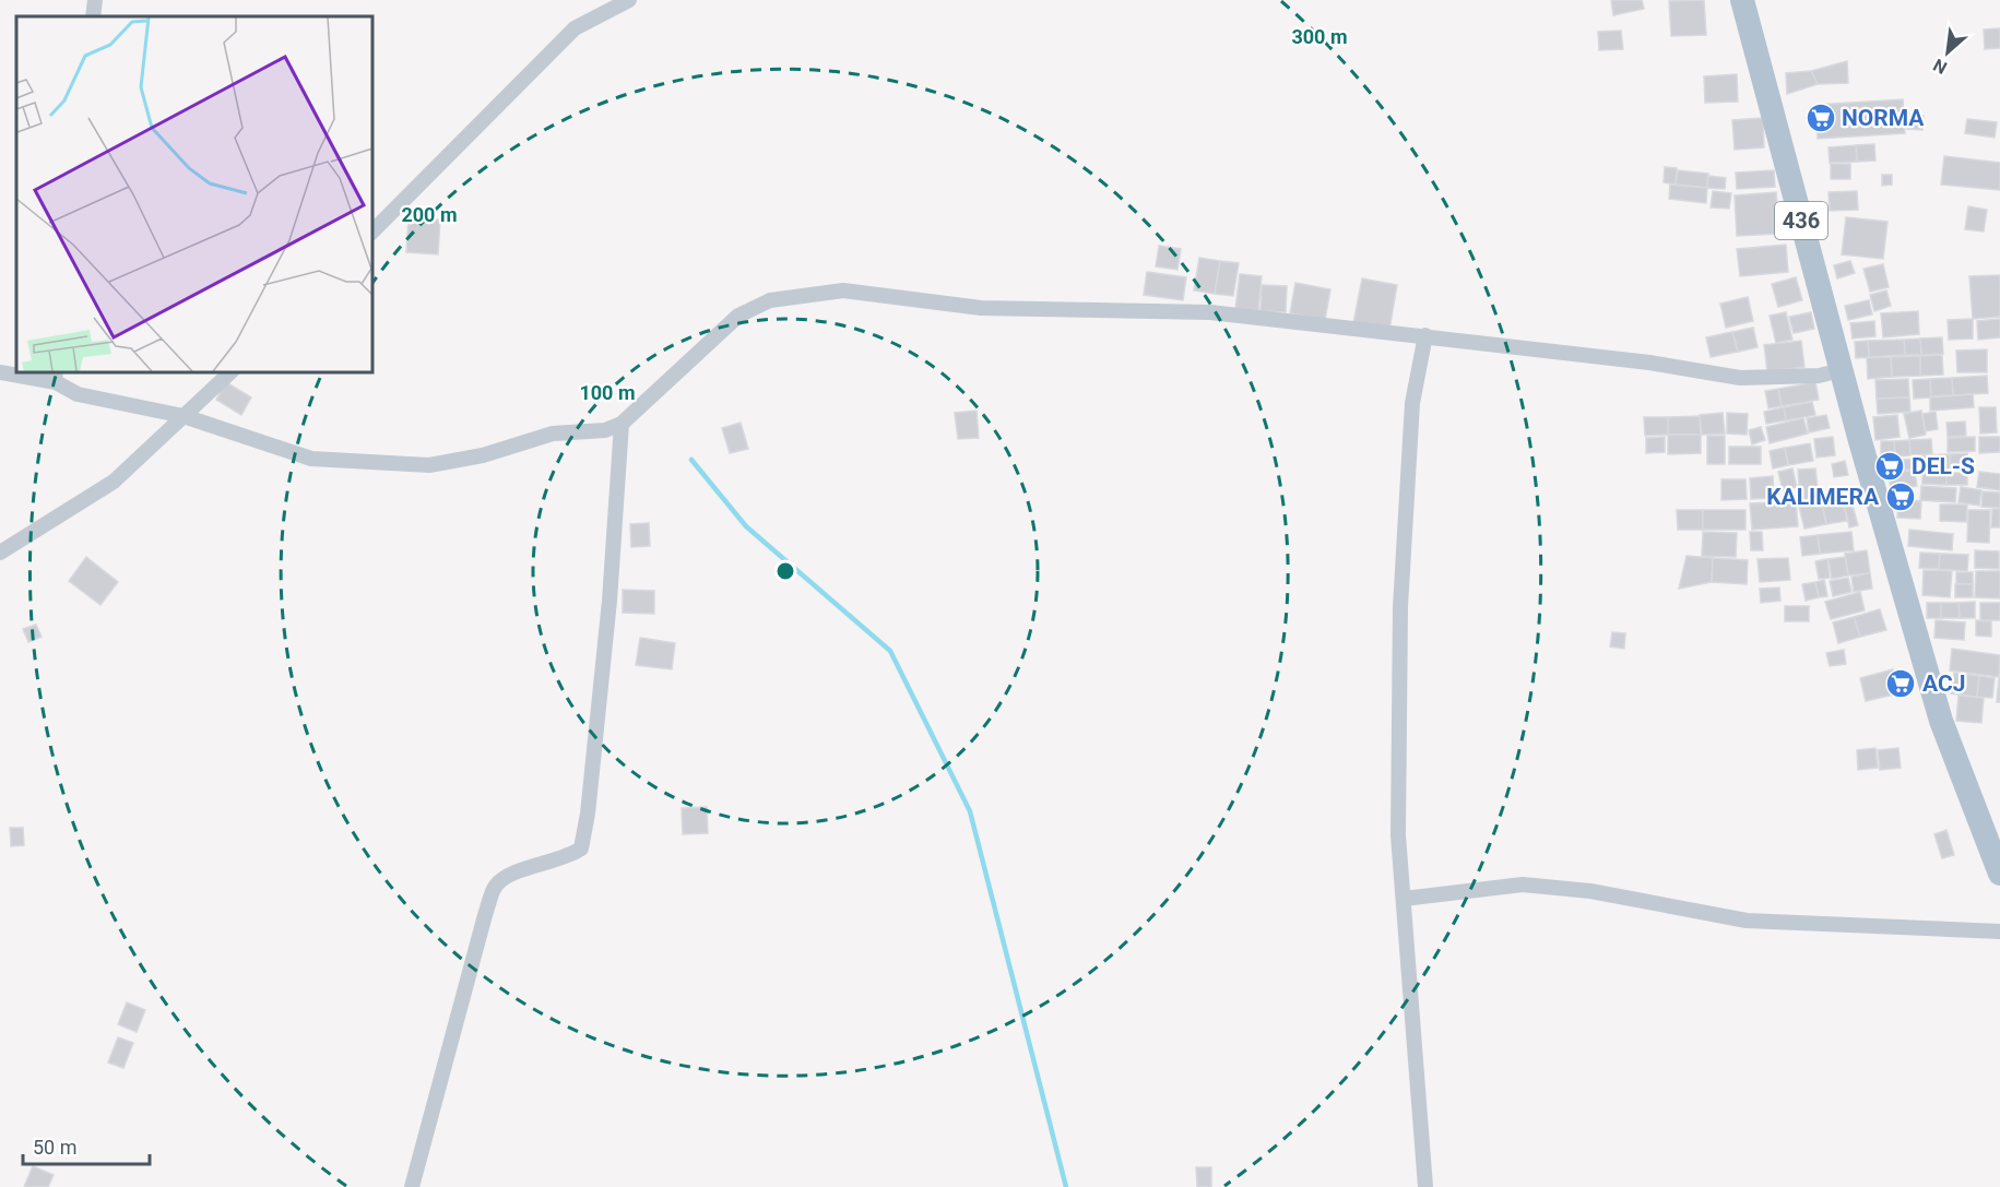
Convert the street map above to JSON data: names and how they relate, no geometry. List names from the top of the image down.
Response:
{
  "streets": {
    "main road": ["436"]
  },
  "places": {
    "supermarket": [
      "NORMA",
      "DEL-S",
      "KALIMERA",
      "ACJ"
    ]
  },
  "scale_bar": "50 m",
  "north": "bottom left",
  "rings": ["300 m", "200 m", "100 m"]
}
